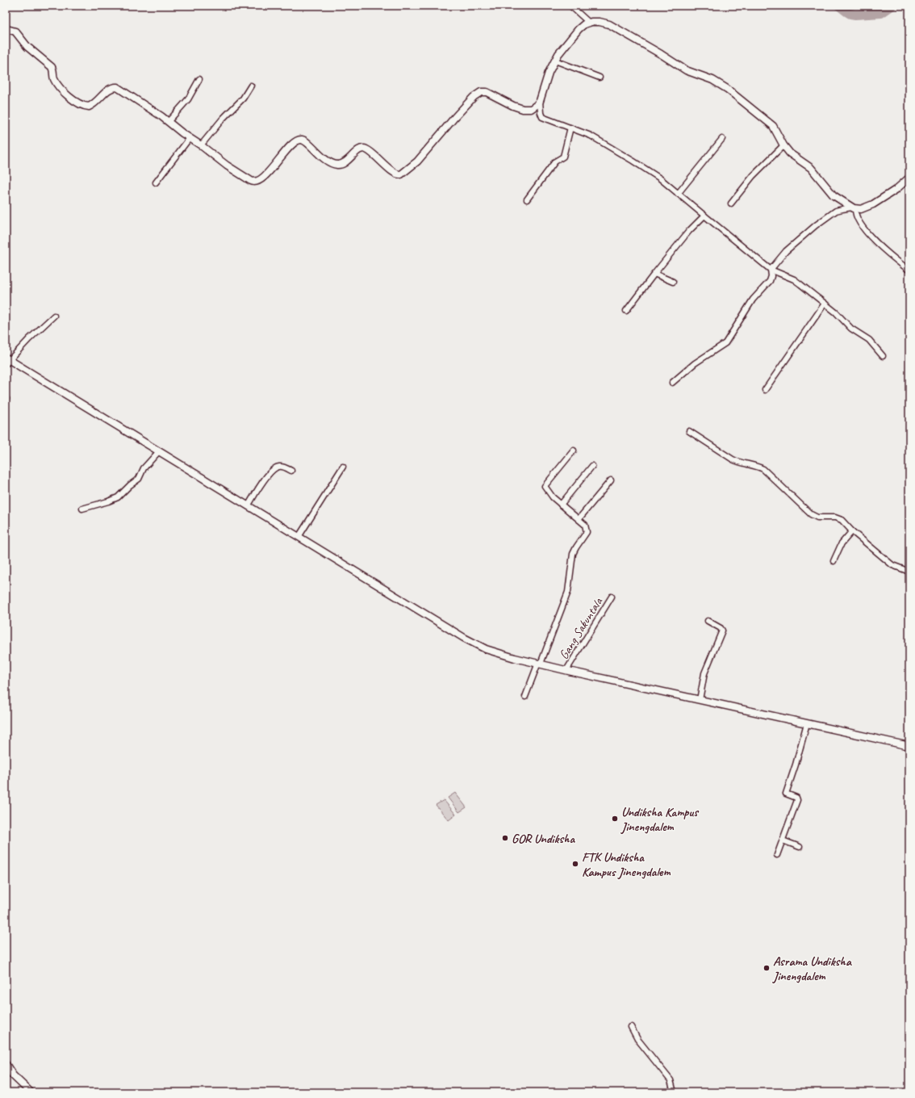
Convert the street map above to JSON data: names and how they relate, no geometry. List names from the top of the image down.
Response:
{
  "streets": {
    "street": ["Gang Sakuntala"]
  },
  "places": [
    "Undiksha Kampus Jinengdalem",
    "GOR Undiksha",
    "FTK Undiksha Kampus Jinengdalem",
    "Asrama Undiksha Jinengdalem"
  ]
}
